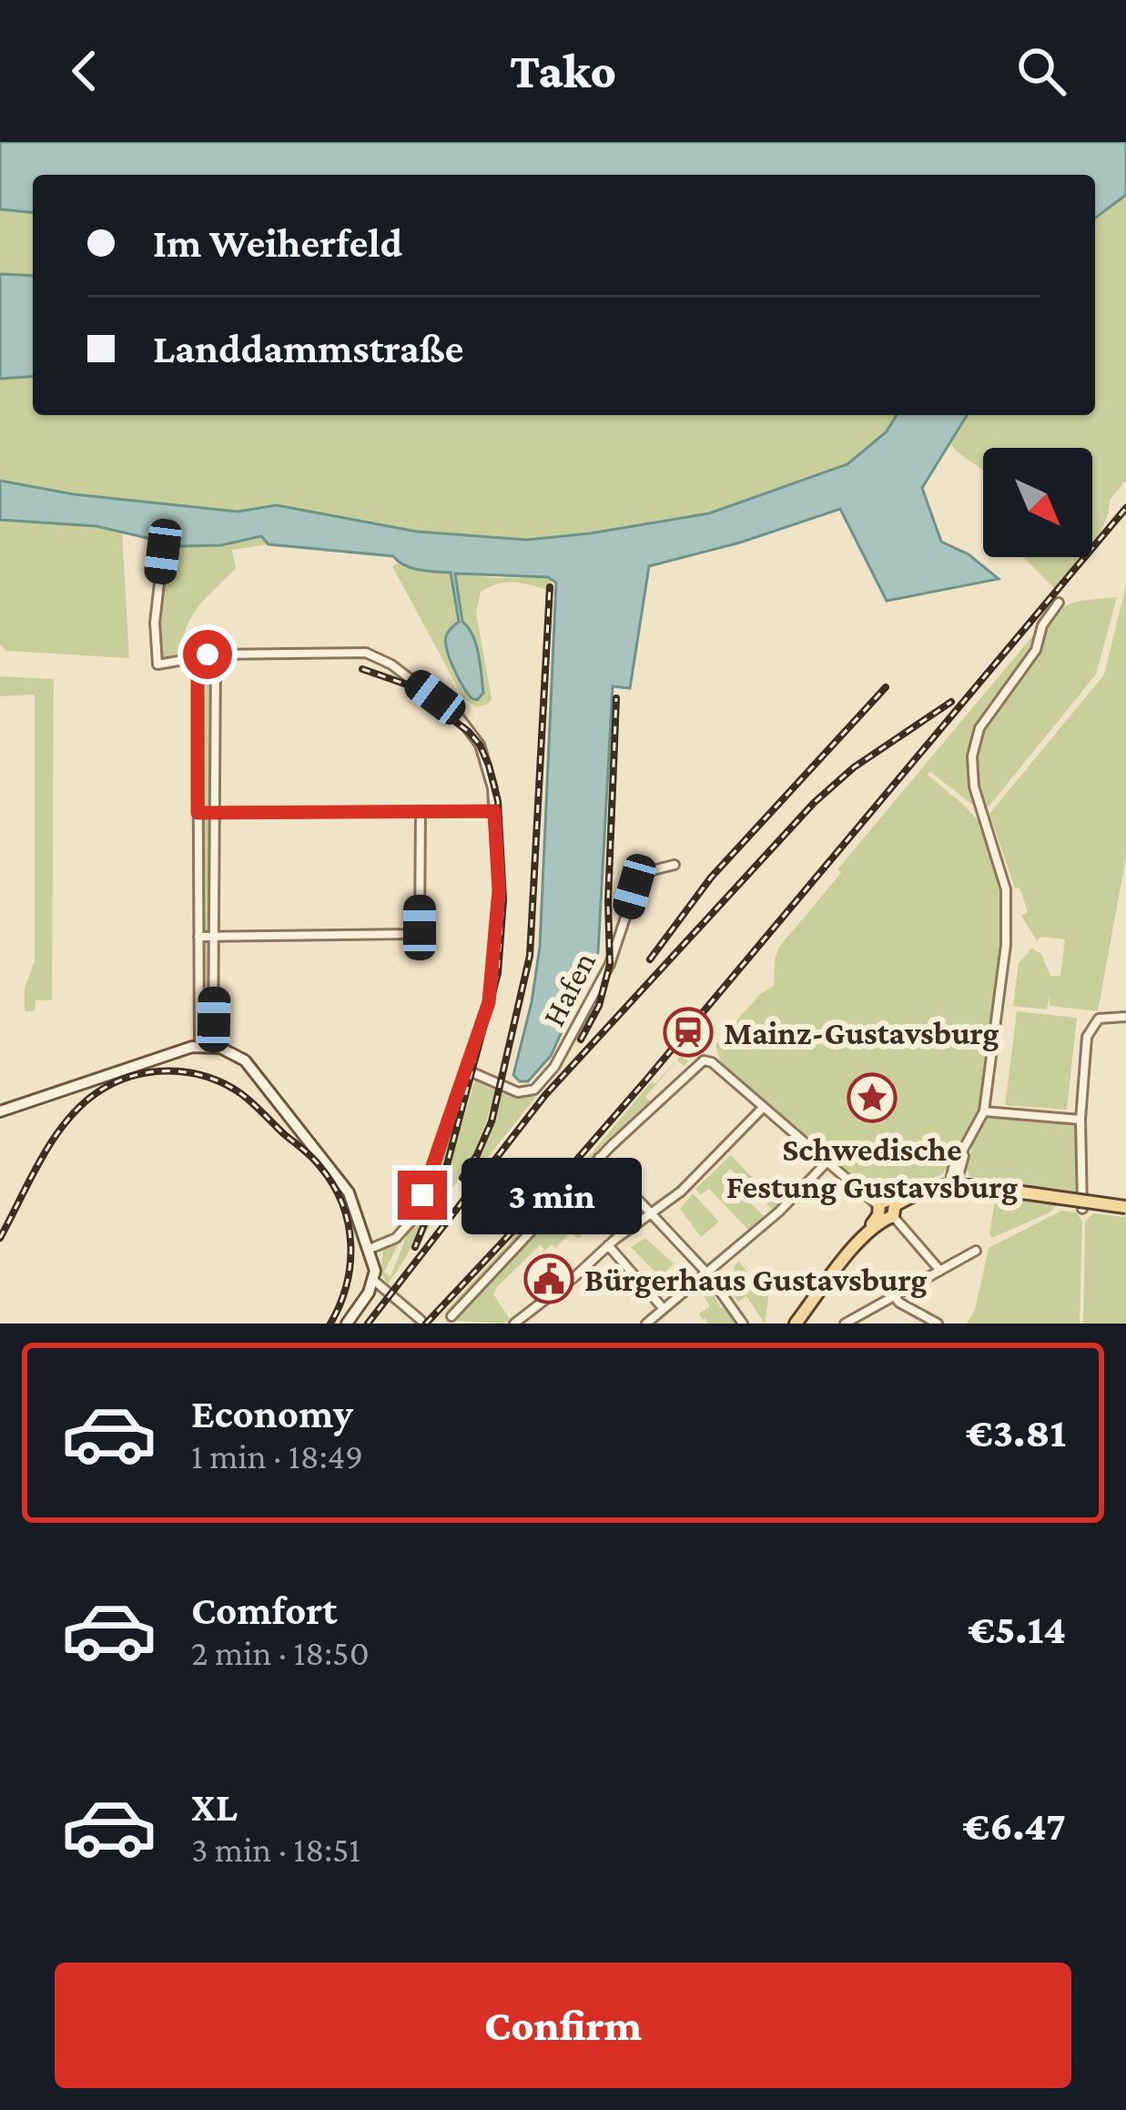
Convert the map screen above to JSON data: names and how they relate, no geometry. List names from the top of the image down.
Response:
{
  "streets": {
    "street": ["Hafen"]
  },
  "places": {
    "station": ["Mainz-Gustavsburg"],
    "place": ["Schwedische Festung Gustavsburg"],
    "public building": ["Bürgerhaus Gustavsburg"]
  },
  "north": "bottom right",
  "page": {
    "header": "Tako",
    "banner": ["Im Weiherfeld", "Landdammstraße"],
    "bubble": "3 min",
    "list": [
      {
        "name": "Economy",
        "note": "1 min · 18:49",
        "value": "€3.81"
      },
      {
        "name": "Comfort",
        "note": "2 min · 18:50",
        "value": "€5.14"
      },
      {
        "name": "XL",
        "note": "3 min · 18:51",
        "value": "€6.47"
      }
    ],
    "buttons": "Confirm"
  }
}
